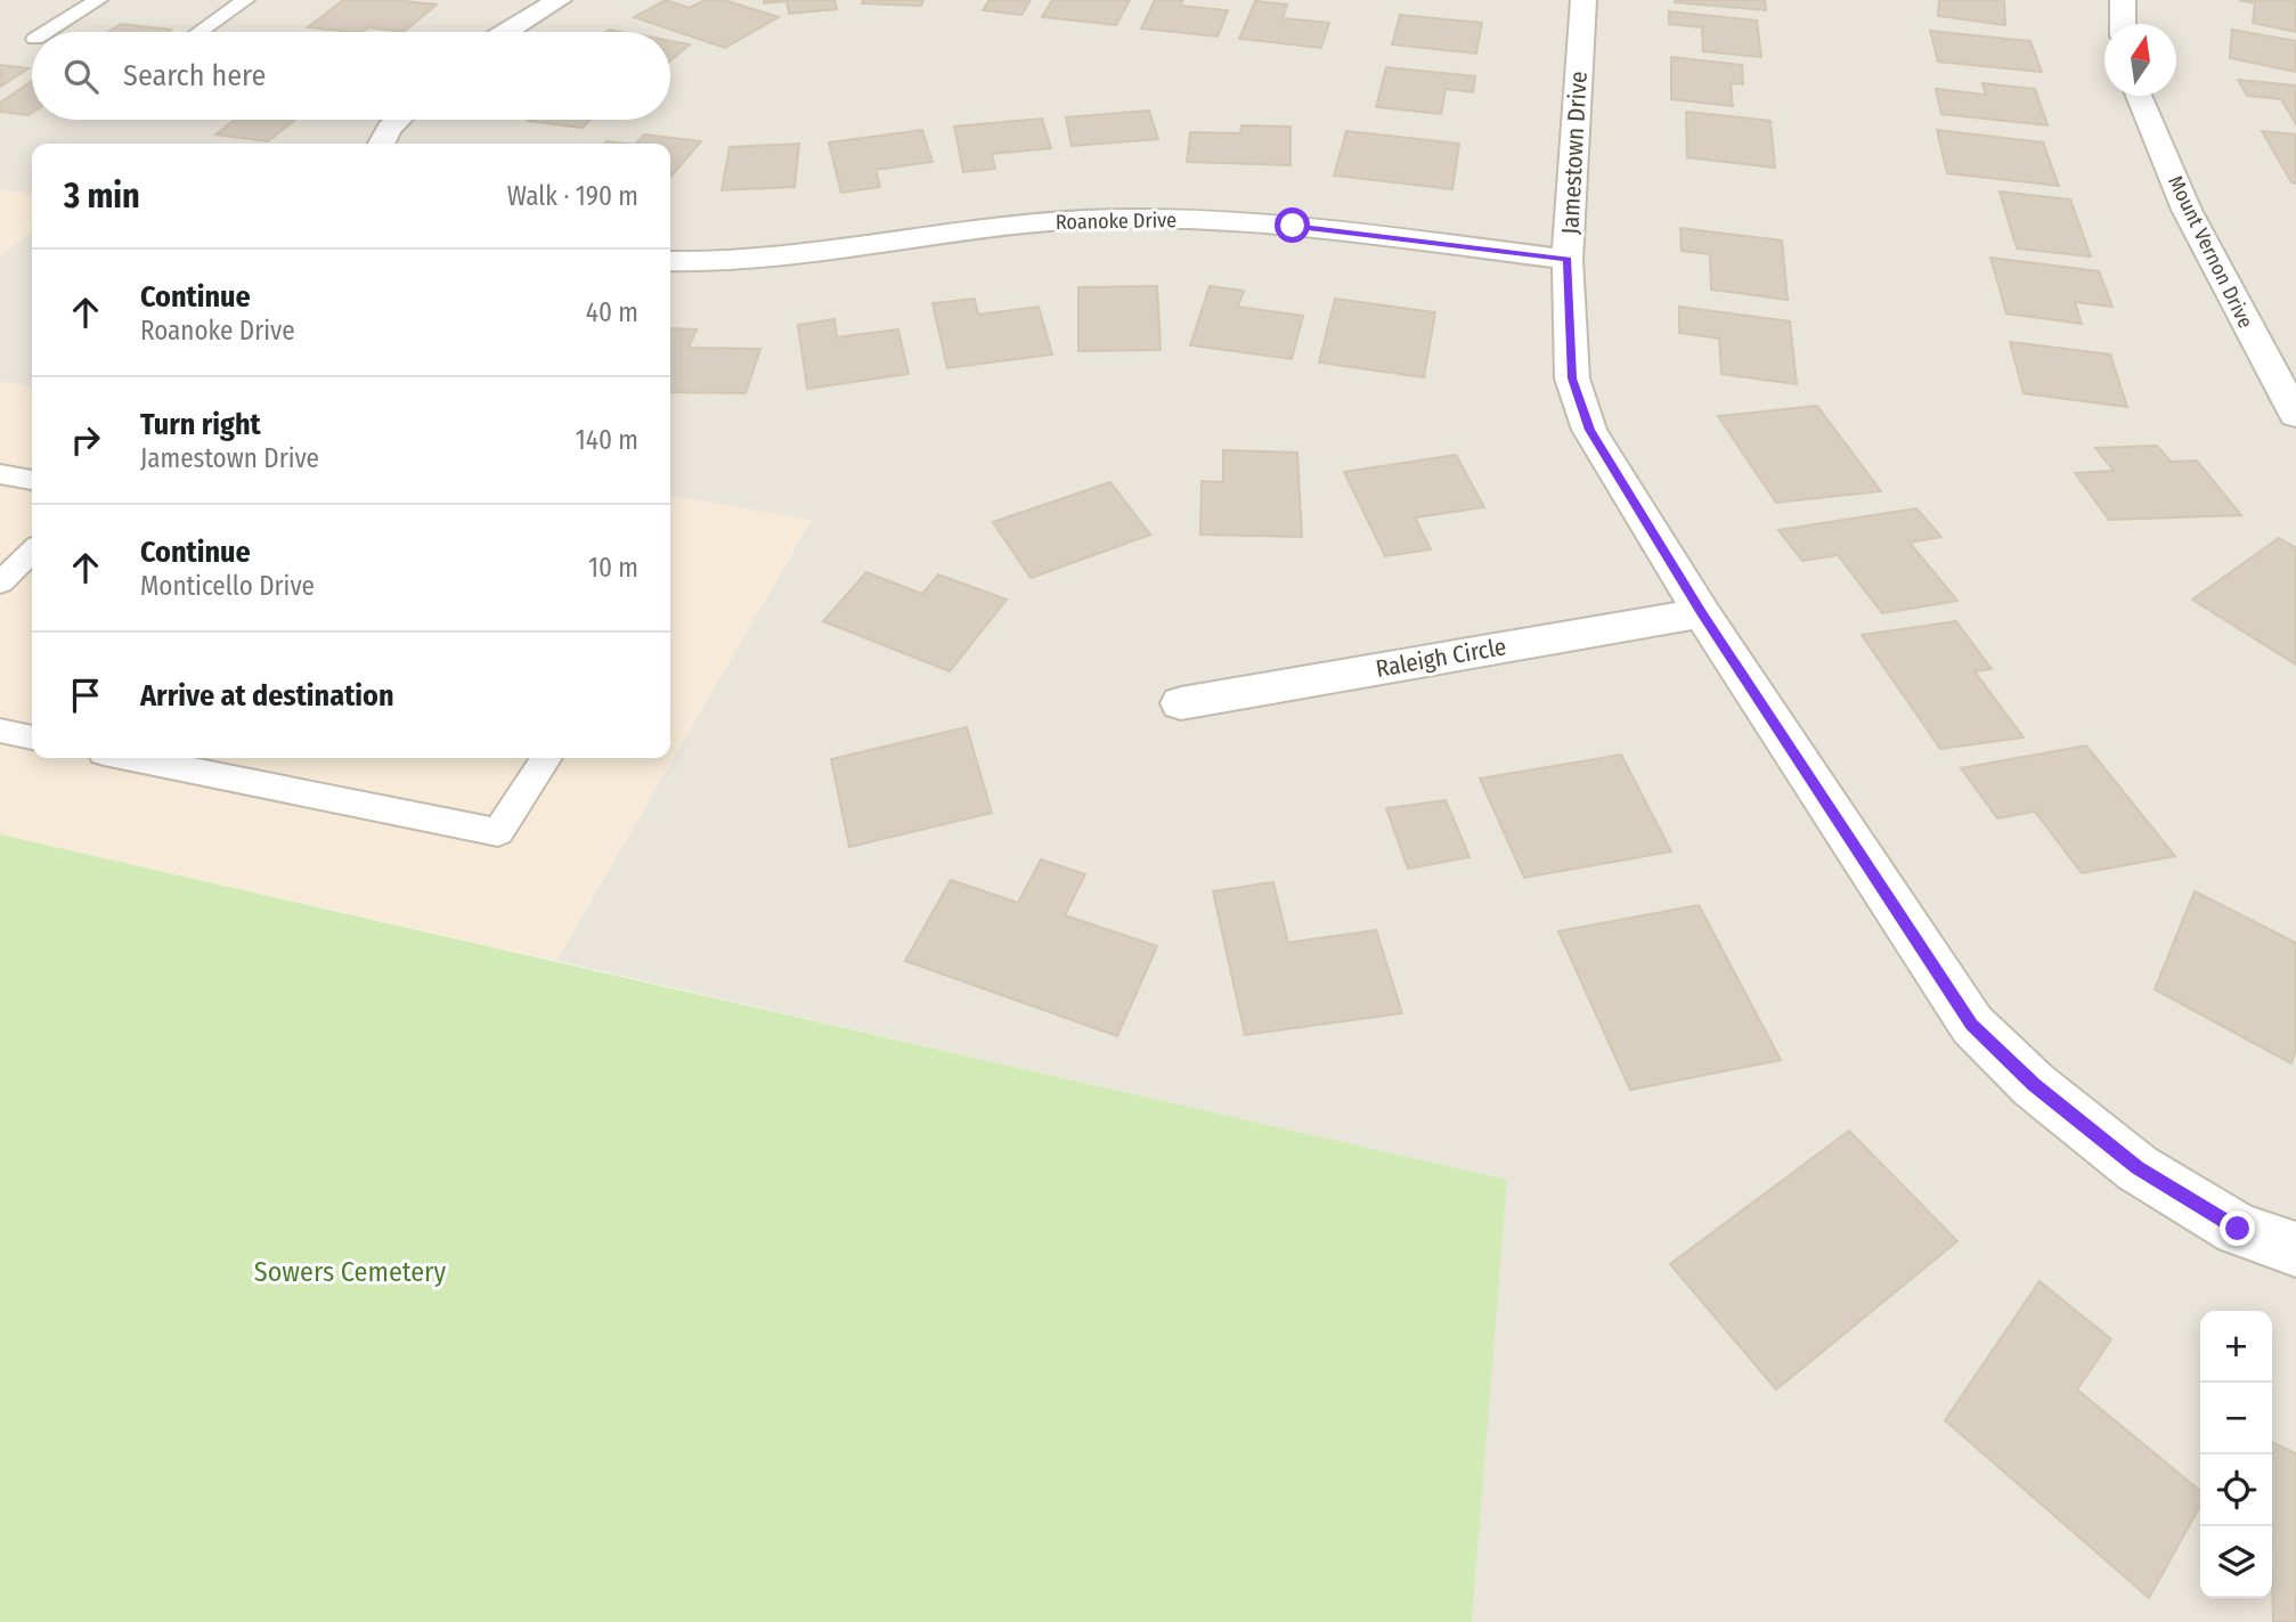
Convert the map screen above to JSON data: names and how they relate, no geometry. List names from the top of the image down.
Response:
{
  "streets": {
    "street": [
      "Jamestown Drive",
      "Roanoke Drive",
      "Mount Vernon Drive",
      "Raleigh Circle"
    ]
  },
  "crossings": [
    ["Jamestown Drive", "Roanoke Drive"],
    ["Jamestown Drive", "Raleigh Circle"]
  ],
  "parks": ["Sowers Cemetery"],
  "north": "top",
  "page": {
    "search": "Search here",
    "heading": ["3 min", "Walk · 190 m"],
    "list": [
      ["Continue", "Roanoke Drive", "40 m"],
      ["Turn right", "Jamestown Drive", "140 m"],
      ["Continue", "Monticello Drive", "10 m"],
      "Arrive at destination"
    ],
    "map_buttons": ["+", "−"]
  }
}
